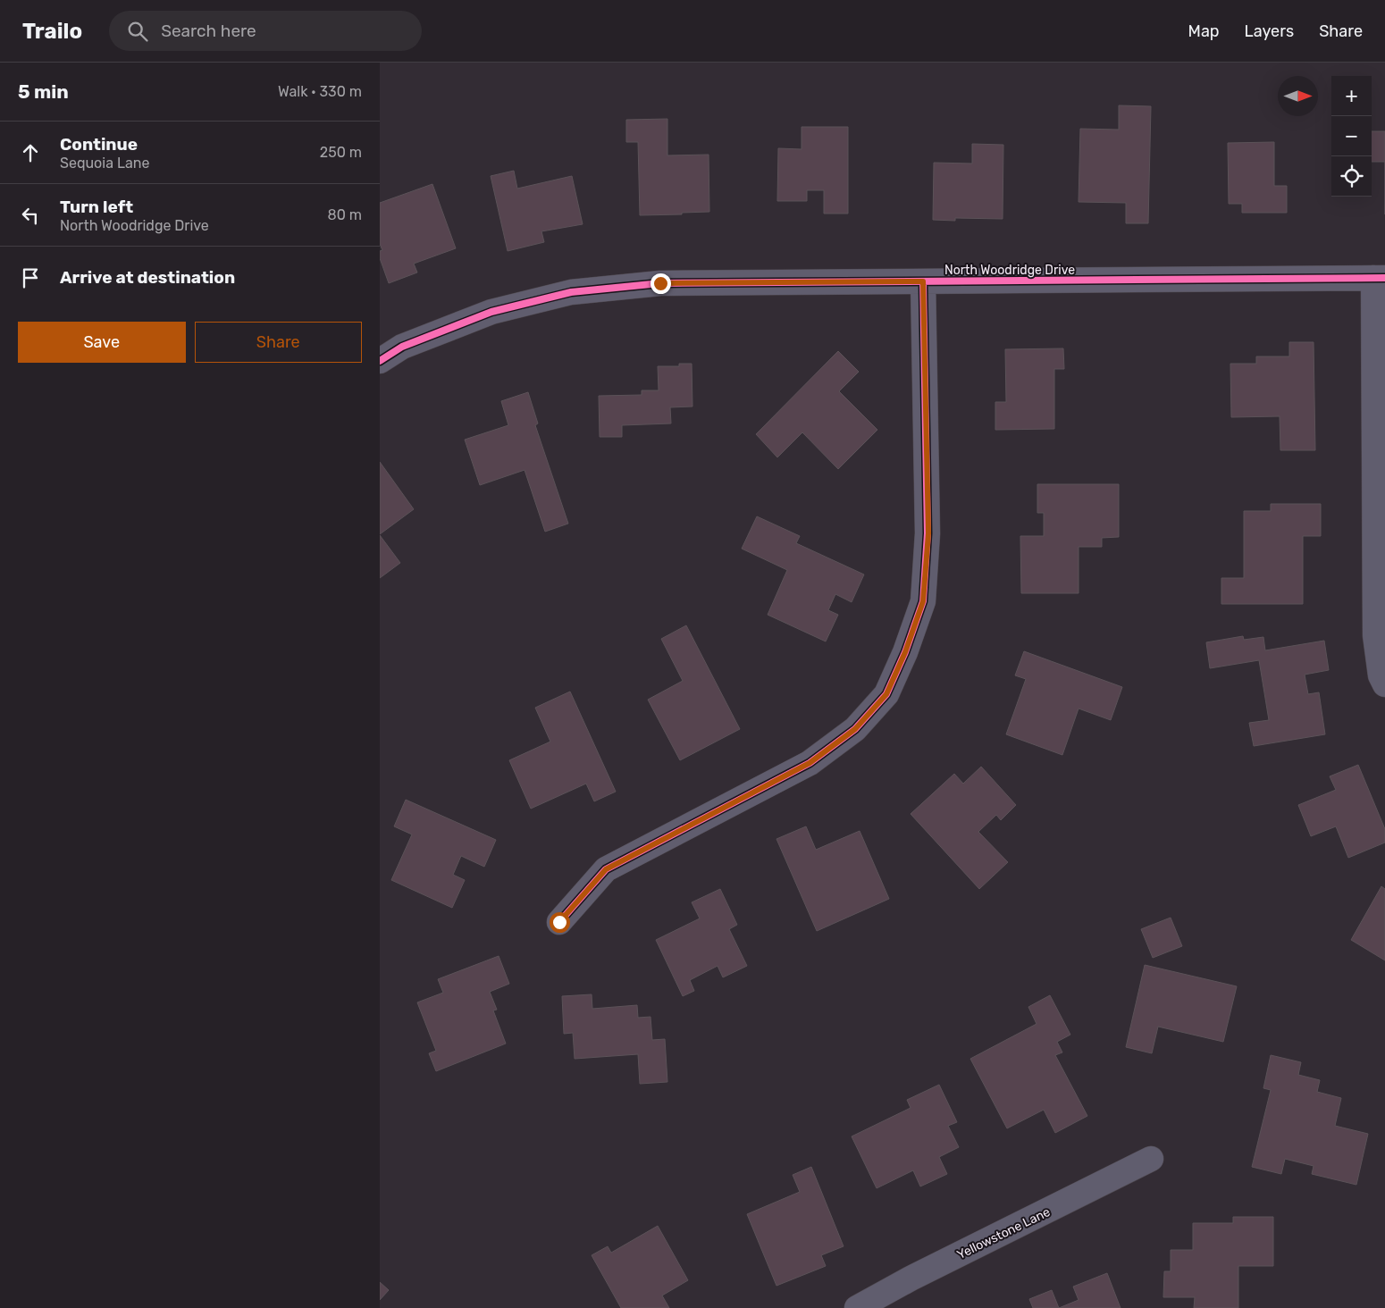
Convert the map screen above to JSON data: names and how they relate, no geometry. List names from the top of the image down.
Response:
{
  "streets": {
    "street": ["North Woodridge Drive", "Yellowstone Lane"]
  },
  "north": "right",
  "page": {
    "header": "Trailo",
    "search": "Search here",
    "nav": ["Map", "Layers", "Share"],
    "heading": ["5 min", "Walk · 330 m"],
    "map_buttons": ["+", "−"],
    "list": [
      ["Continue", "Sequoia Lane", "250 m"],
      ["Turn left", "North Woodridge Drive", "80 m"],
      "Arrive at destination"
    ],
    "buttons": ["Save", "Share"]
  }
}
